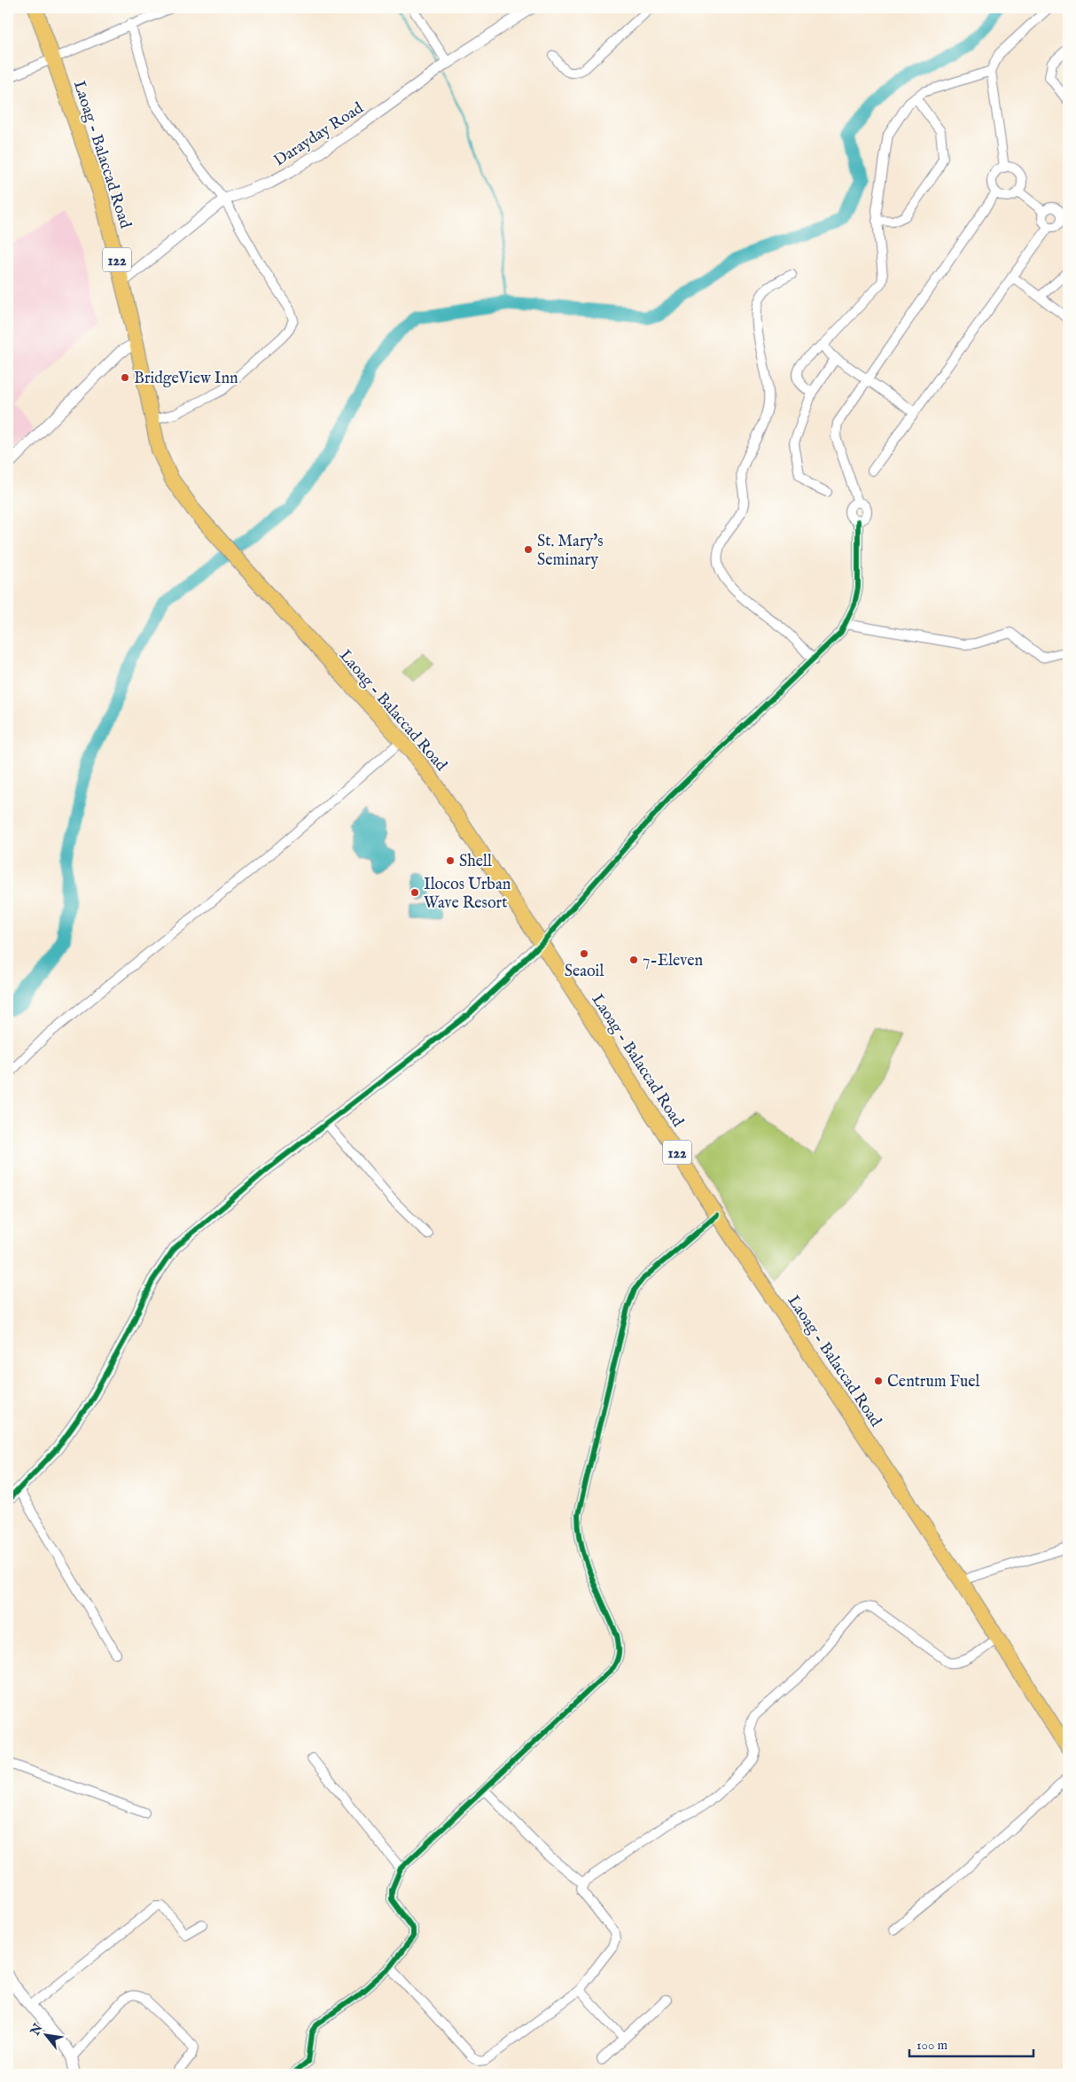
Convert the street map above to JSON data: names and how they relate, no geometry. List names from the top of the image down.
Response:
{
  "streets": {
    "main road": ["Laoag - Balaccad Road", "122"],
    "street": ["Darayday Road"]
  },
  "crossings": [
    ["Darayday Road", "Laoag - Balaccad Road"]
  ],
  "places": [
    "BridgeView Inn",
    "St. Mary's Seminary",
    "Shell",
    "Ilocos Urban Wave Resort",
    "Seaoil",
    "7-Eleven",
    "Centrum Fuel"
  ],
  "scale_bar": "100 m",
  "north": "top left"
}
